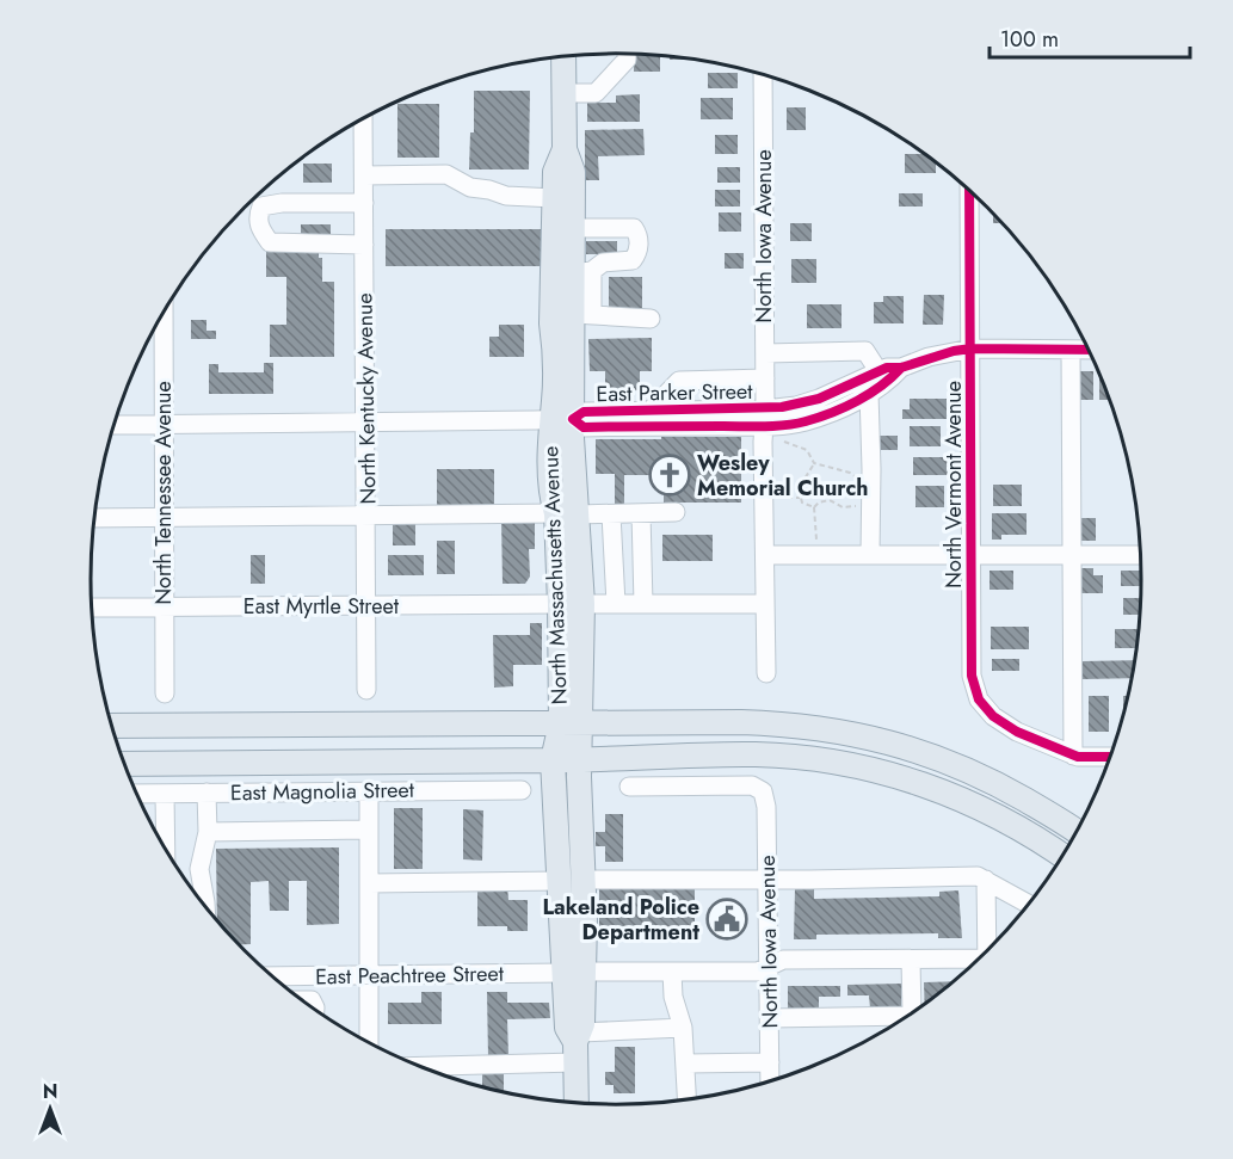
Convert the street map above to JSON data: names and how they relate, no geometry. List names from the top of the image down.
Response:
{
  "streets": {
    "main road": ["North Massachusetts Avenue"],
    "street": [
      "North Iowa Avenue",
      "East Parker Street",
      "North Kentucky Avenue",
      "North Vermont Avenue",
      "North Tennessee Avenue",
      "East Myrtle Street",
      "East Magnolia Street",
      "East Peachtree Street"
    ]
  },
  "crossings": [
    ["North Iowa Avenue", "East Parker Street"],
    ["North Iowa Avenue", "East Myrtle Street"],
    ["North Iowa Avenue", "East Peachtree Street"],
    ["East Parker Street", "North Kentucky Avenue"],
    ["East Parker Street", "North Vermont Avenue"],
    ["East Parker Street", "North Tennessee Avenue"],
    ["East Parker Street", "North Massachusetts Avenue"],
    ["North Kentucky Avenue", "East Myrtle Street"],
    ["North Tennessee Avenue", "East Myrtle Street"],
    ["North Massachusetts Avenue", "East Myrtle Street"],
    ["North Massachusetts Avenue", "East Peachtree Street"]
  ],
  "places": {
    "church": ["Wesley Memorial Church"],
    "public building": ["Lakeland Police Department"]
  },
  "scale_bar": "100 m",
  "north": "top"
}
